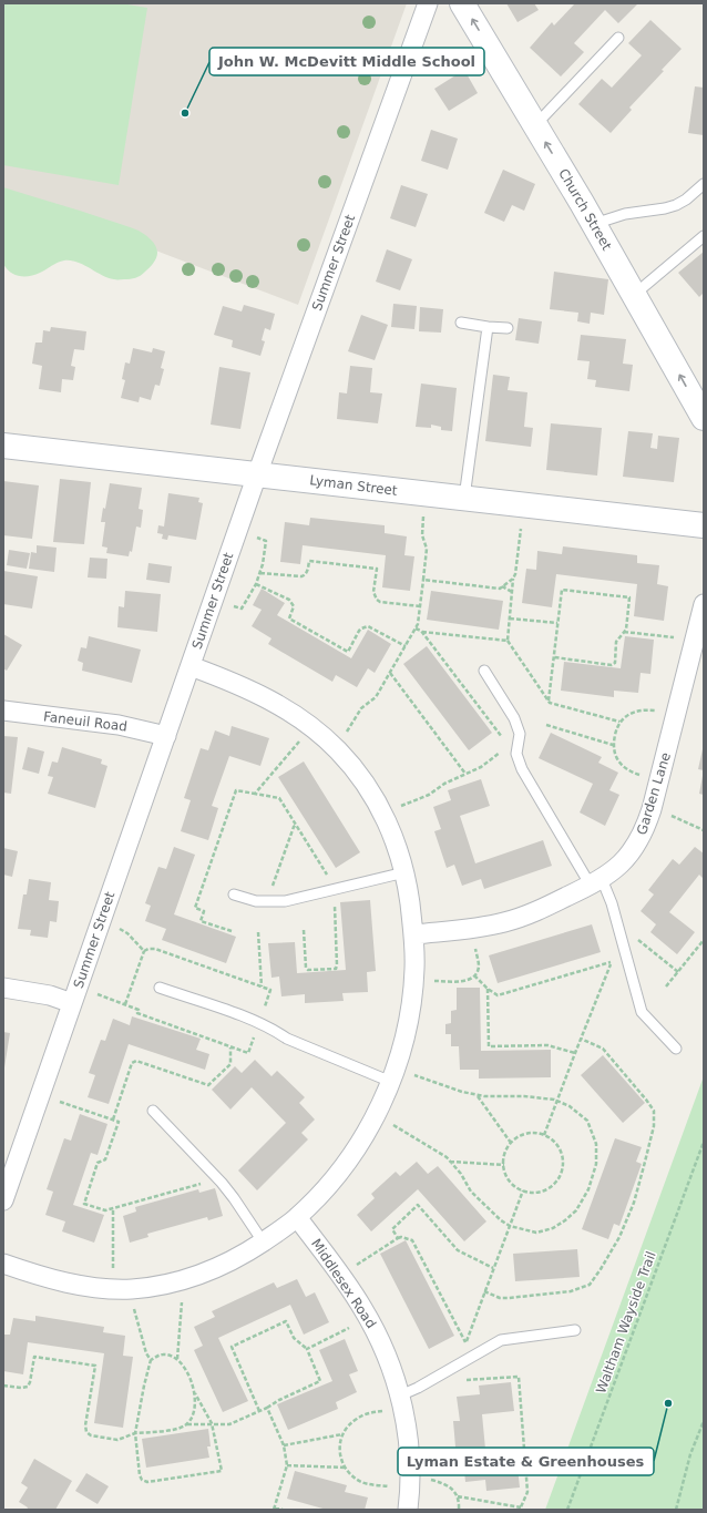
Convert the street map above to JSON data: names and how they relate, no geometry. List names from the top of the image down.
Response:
{
  "streets": {
    "street": [
      "Church Street",
      "Summer Street",
      "Lyman Street",
      "Faneuil Road",
      "Garden Lane",
      "Middlesex Road"
    ],
    "path": ["Waltham Wayside Trail"]
  },
  "crossings": [
    ["Summer Street", "Lyman Street"],
    ["Summer Street", "Faneuil Road"]
  ],
  "one_way": ["Church Street"],
  "places": ["John W. McDevitt Middle School", "Lyman Estate & Greenhouses"]
}
